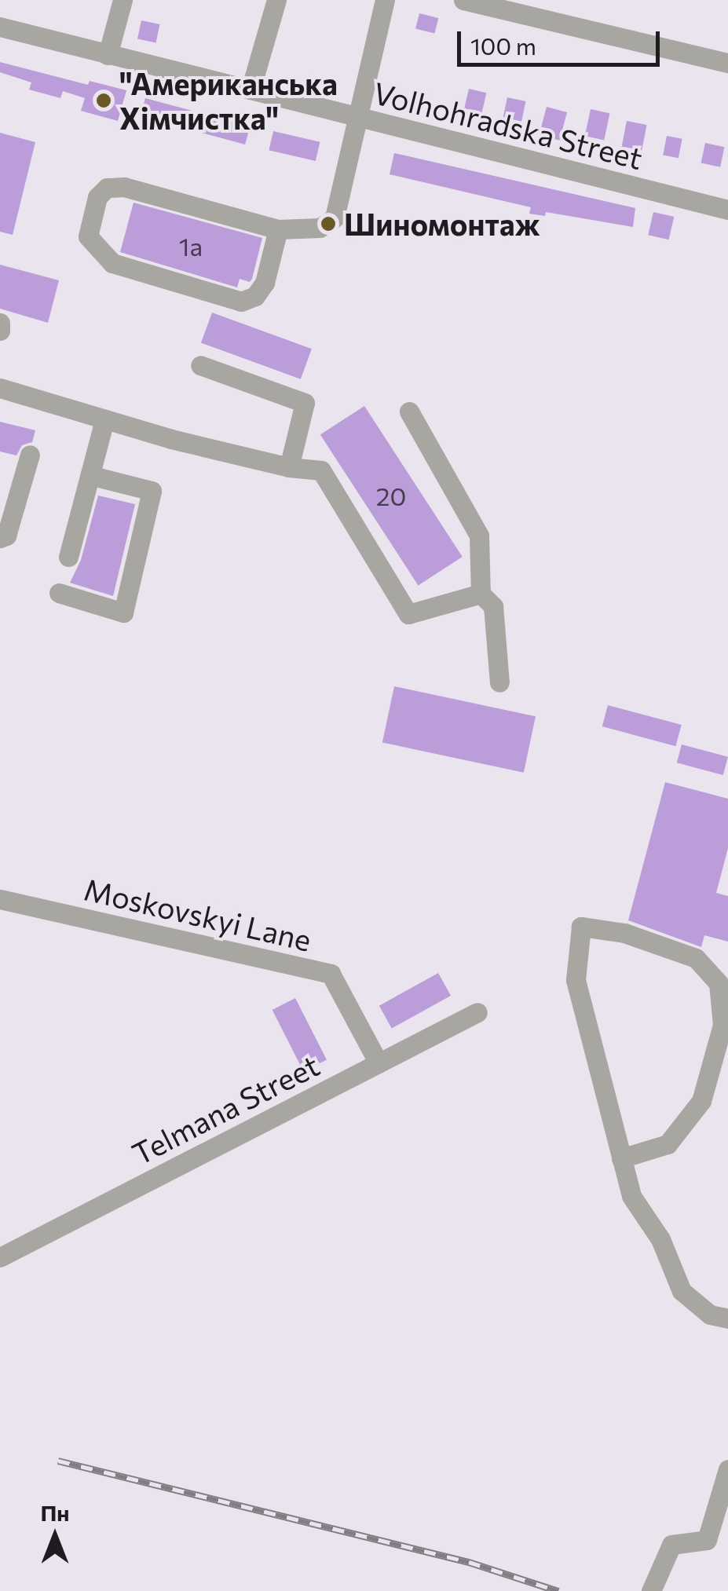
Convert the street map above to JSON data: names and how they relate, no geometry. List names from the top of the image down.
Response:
{
  "streets": {
    "street": ["Volhohradska Street", "Moskovskyi Lane", "Telmana Street"]
  },
  "crossings": [
    ["Moskovskyi Lane", "Telmana Street"]
  ],
  "places": ["\"Американська Хімчистка\"", "Шиномонтаж"],
  "house_numbers": ["1а", "20"],
  "scale_bar": "100 m",
  "north": "top"
}
